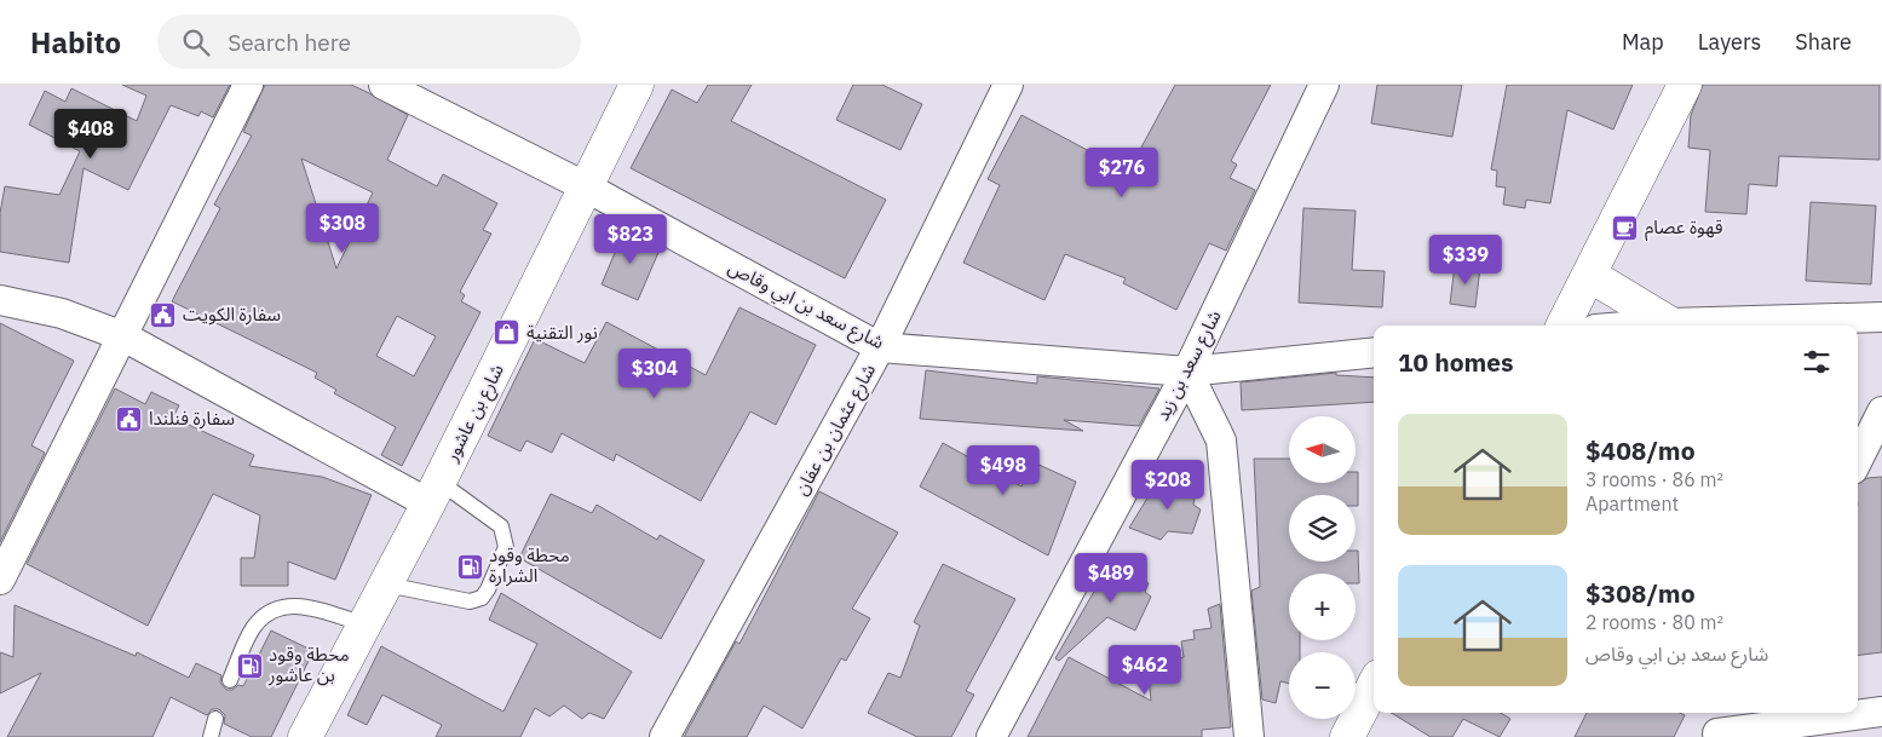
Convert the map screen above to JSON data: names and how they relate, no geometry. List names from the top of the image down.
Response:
{
  "streets": {
    "main road": ["شارع بن عاشور"],
    "street": ["شارع سعد بن ابي وقاص", "شارع سعد بن زيد", "شارع عثمان بن عفان"]
  },
  "crossings": [
    ["شارع سعد بن ابي وقاص", "شارع سعد بن زيد"],
    ["شارع سعد بن ابي وقاص", "شارع بن عاشور"],
    ["شارع سعد بن ابي وقاص", "شارع عثمان بن عفان"]
  ],
  "places": {
    "cafe": ["قهوة عصام"],
    "public building": ["سفارة الكويت", "سفارة فنلندا"],
    "shop": ["نور التقنية"],
    "fuel station": ["محطة وقود الشرارة", "محطة وقود بن عاشور"]
  },
  "north": "left",
  "page": {
    "header": "Habito",
    "search": "Search here",
    "nav": ["Map", "Layers", "Share"],
    "price": [
      "$408",
      "$276",
      "$308",
      "$823",
      "$339",
      "$304",
      "$498",
      "$208",
      "$489",
      "$462"
    ],
    "heading": "10 homes",
    "list": [
      {
        "name": "$408/mo",
        "note": "3 rooms · 86 m² · Apartment"
      },
      {
        "name": "$308/mo",
        "note": "2 rooms · 80 m² · شارع سعد بن ابي وقاص"
      }
    ],
    "map_buttons": ["+", "−"]
  }
}
